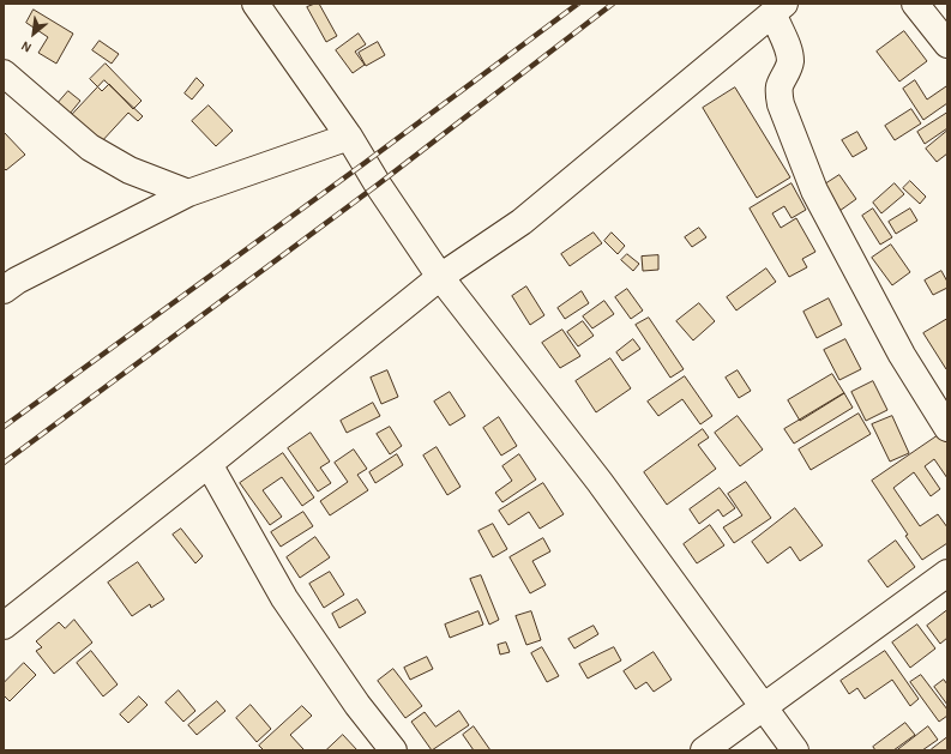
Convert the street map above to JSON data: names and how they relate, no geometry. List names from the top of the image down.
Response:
{
  "north": "bottom left"
}
